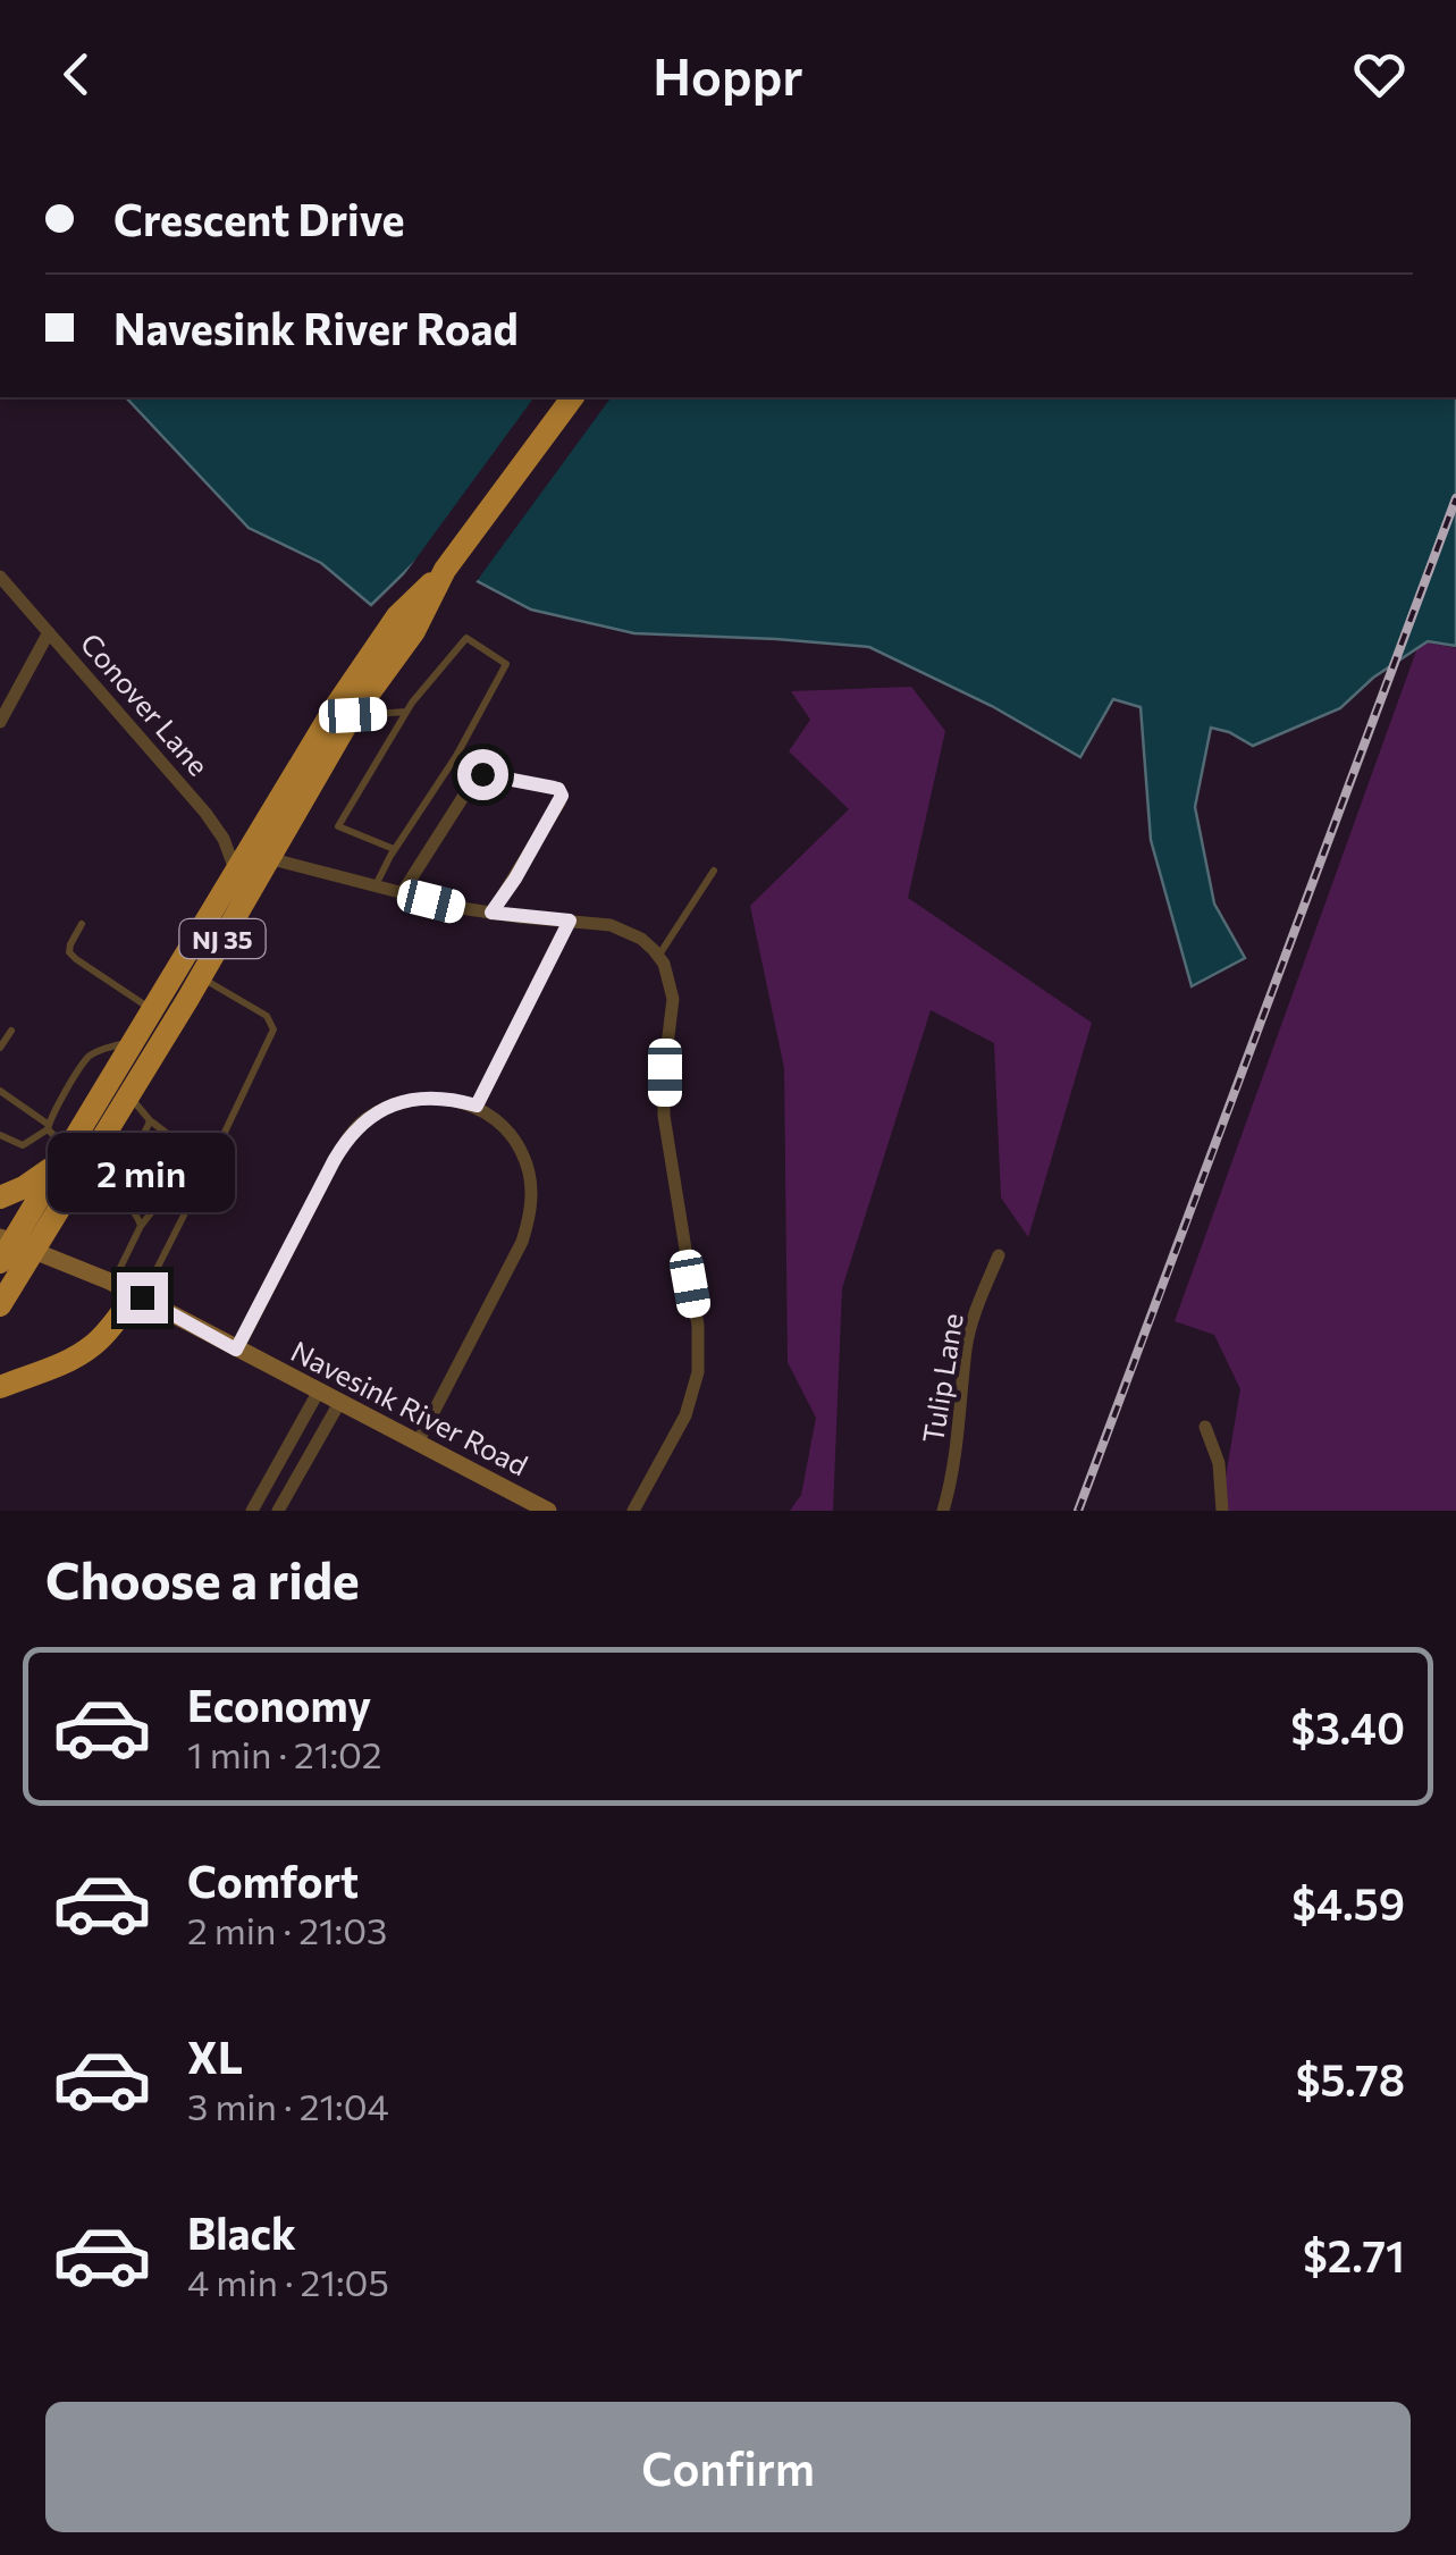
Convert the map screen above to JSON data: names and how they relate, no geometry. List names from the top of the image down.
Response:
{
  "streets": {
    "highway": ["NJ 35"],
    "main road": ["Navesink River Road"],
    "street": ["Conover Lane", "Tulip Lane"]
  },
  "crossings": [
    ["Conover Lane", "NJ 35"],
    ["NJ 35", "Navesink River Road"]
  ],
  "page": {
    "header": "Hoppr",
    "banner": ["Crescent Drive", "Navesink River Road"],
    "bubble": "2 min",
    "heading": "Choose a ride",
    "list": [
      {
        "name": "Economy",
        "note": "1 min · 21:02",
        "value": "$3.40"
      },
      {
        "name": "Comfort",
        "note": "2 min · 21:03",
        "value": "$4.59"
      },
      {
        "name": "XL",
        "note": "3 min · 21:04",
        "value": "$5.78"
      },
      {
        "name": "Black",
        "note": "4 min · 21:05",
        "value": "$2.71"
      }
    ],
    "buttons": "Confirm"
  }
}
